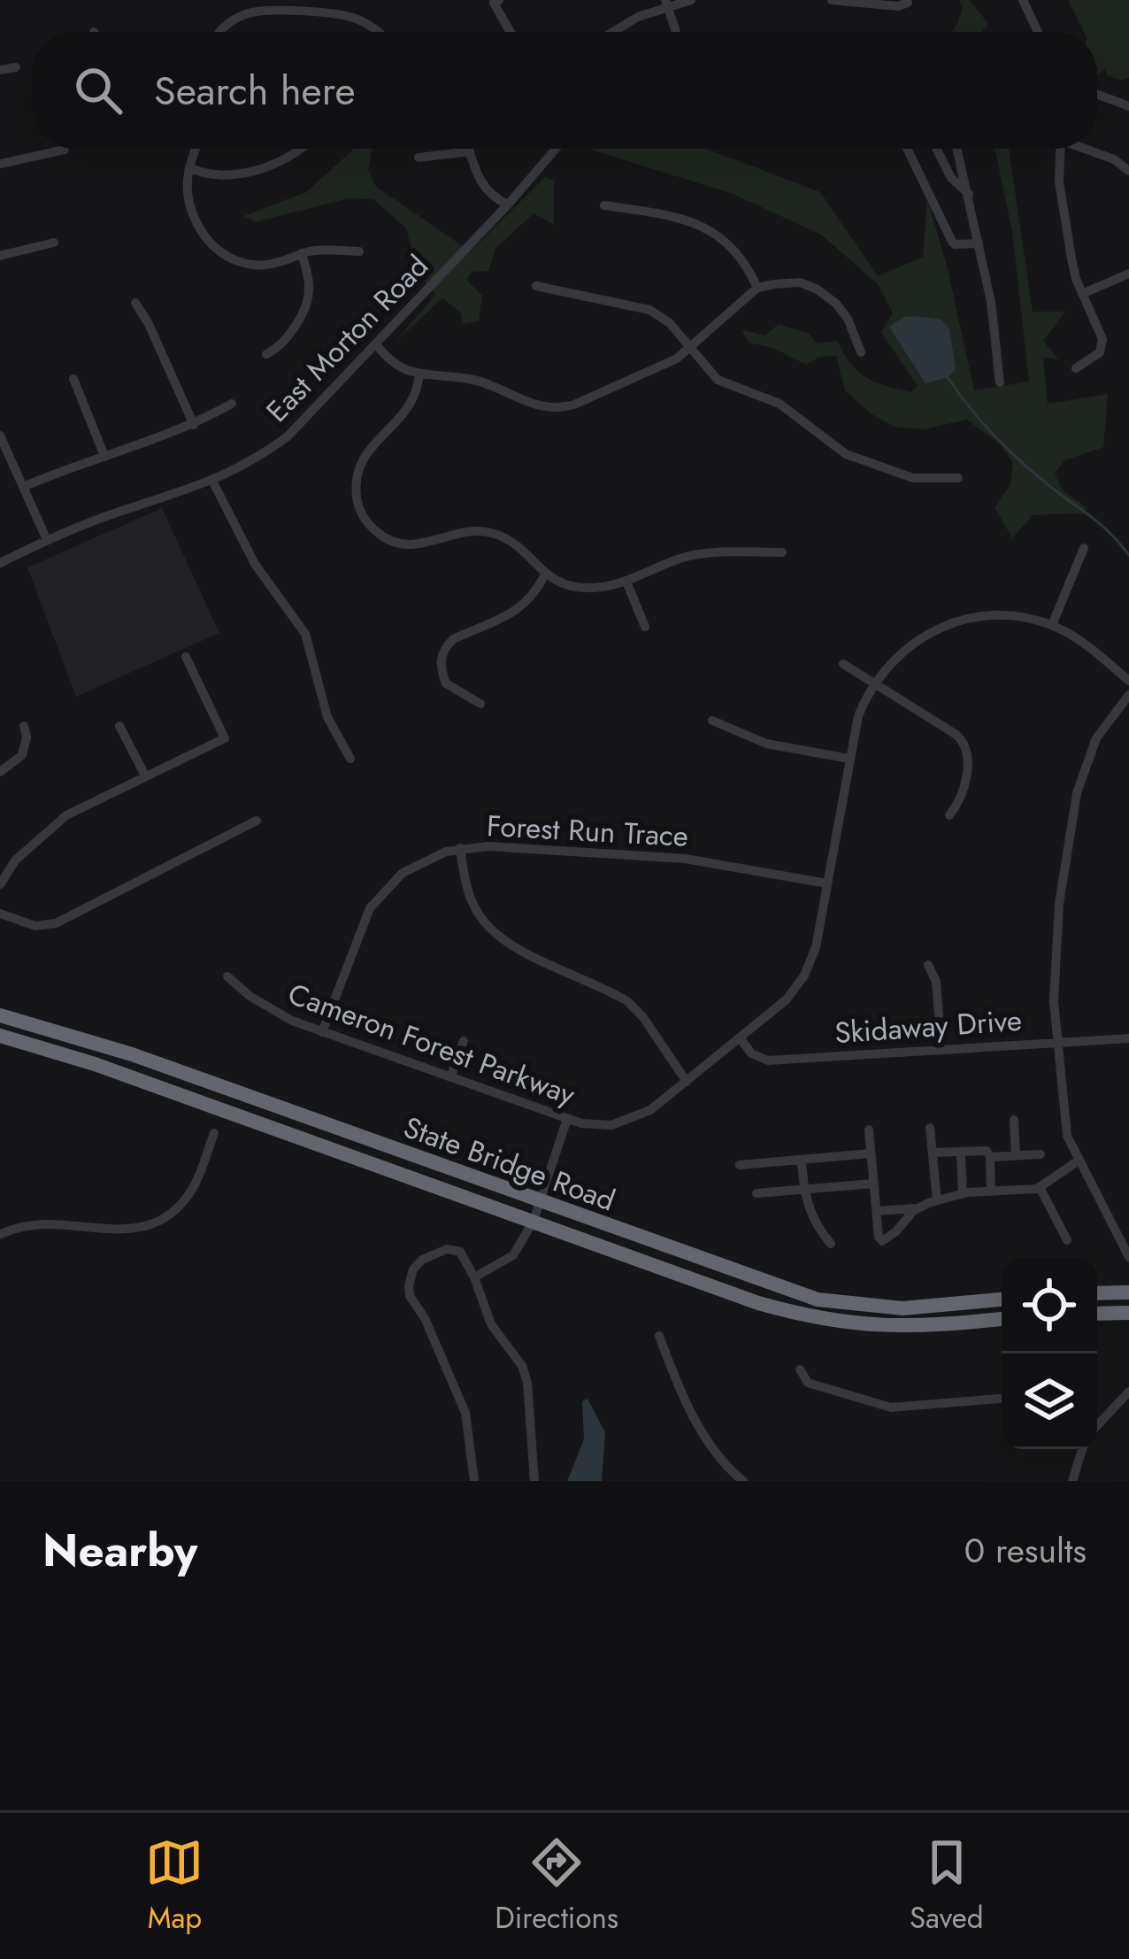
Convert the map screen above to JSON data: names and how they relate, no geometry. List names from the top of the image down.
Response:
{
  "streets": {
    "highway": ["State Bridge Road"],
    "street": [
      "East Morton Road",
      "Forest Run Trace",
      "Skidaway Drive",
      "Cameron Forest Parkway"
    ]
  },
  "crossings": [
    ["Forest Run Trace", "Cameron Forest Parkway"],
    ["Skidaway Drive", "Cameron Forest Parkway"]
  ],
  "page": {
    "search": "Search here",
    "heading": ["Nearby", "0 results"],
    "nav": ["Map", "Directions", "Saved"]
  }
}
